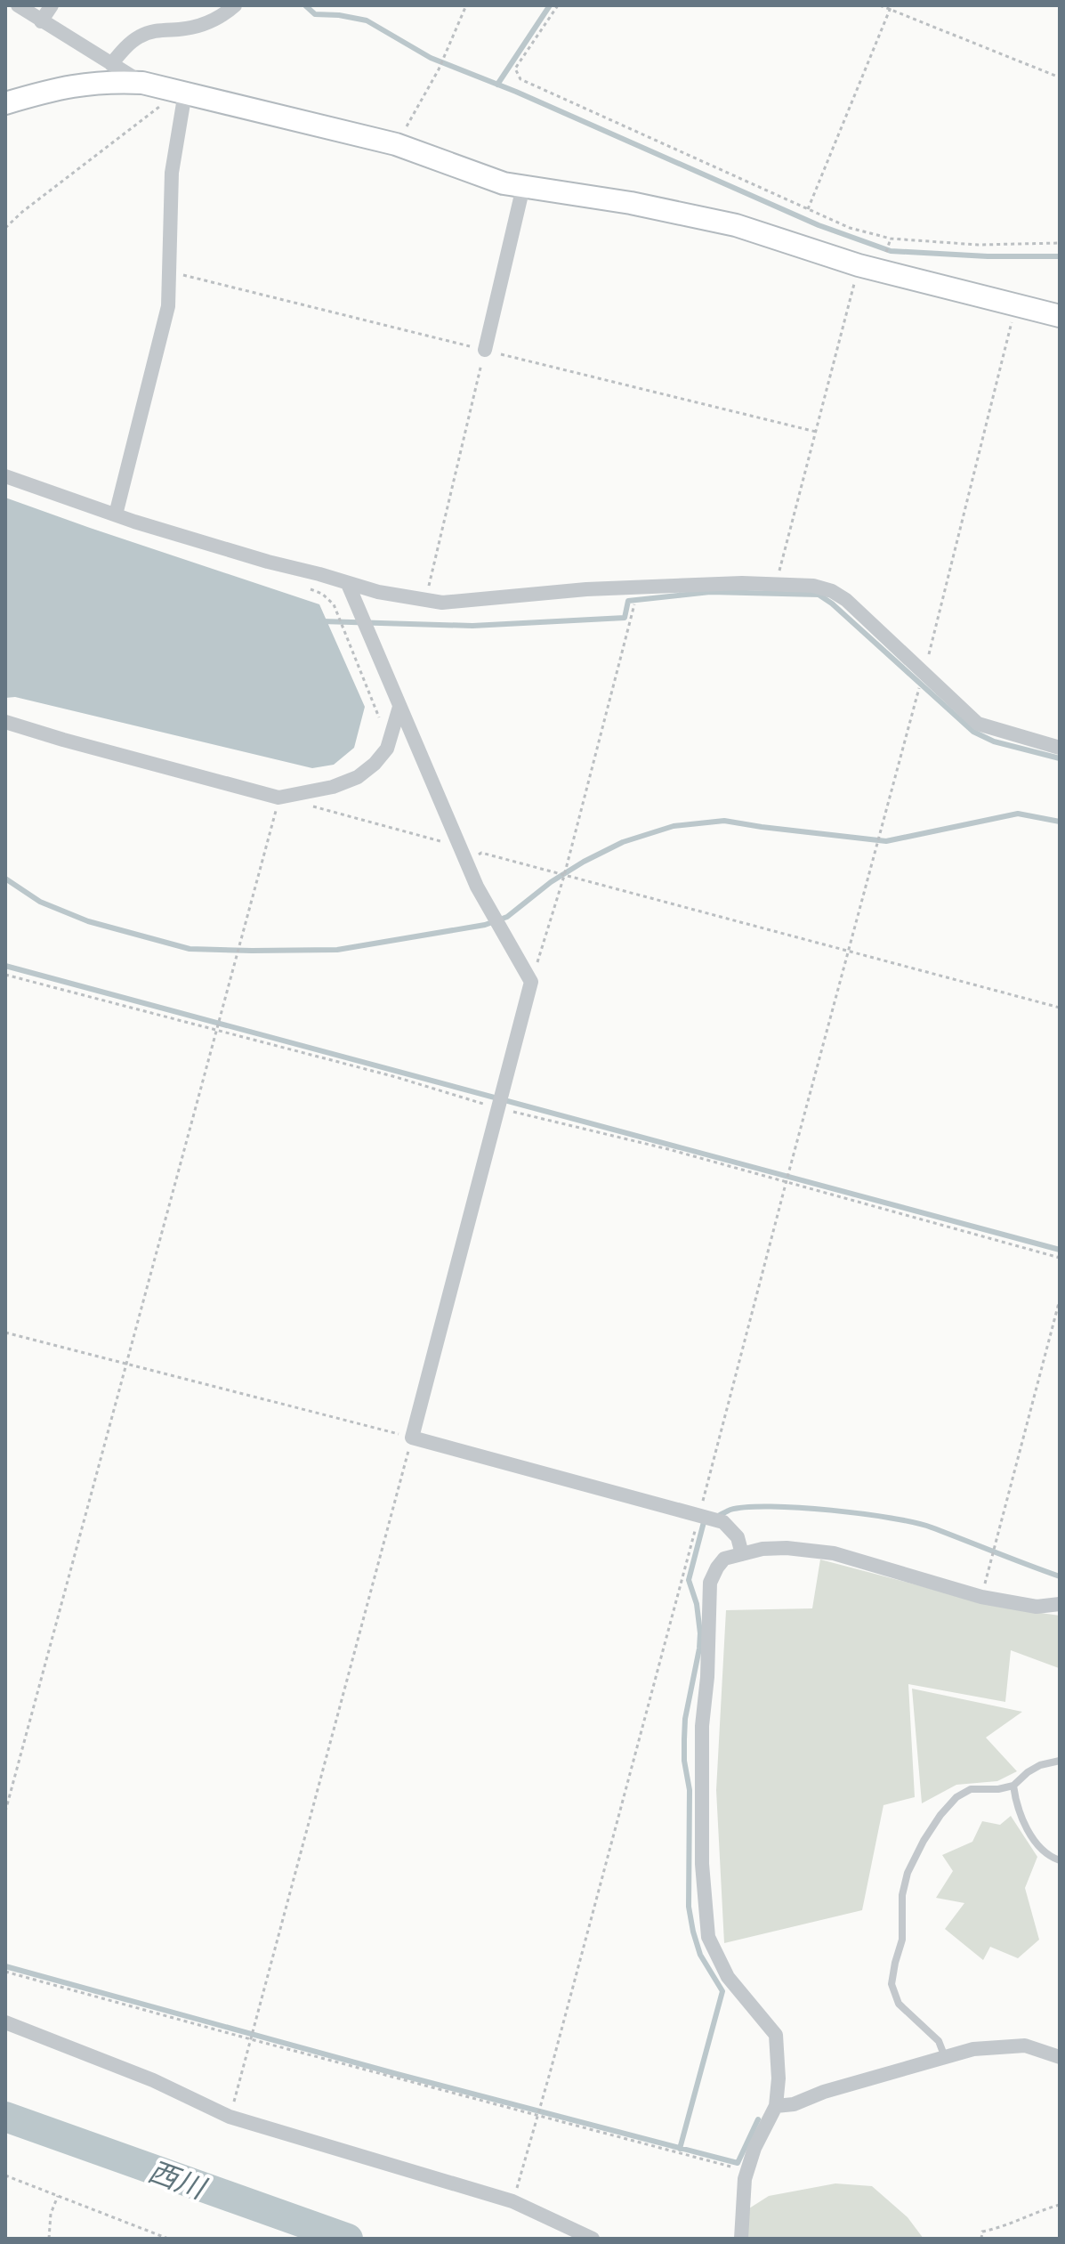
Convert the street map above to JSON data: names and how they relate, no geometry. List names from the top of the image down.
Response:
{
  "water": ["西川"]
}
